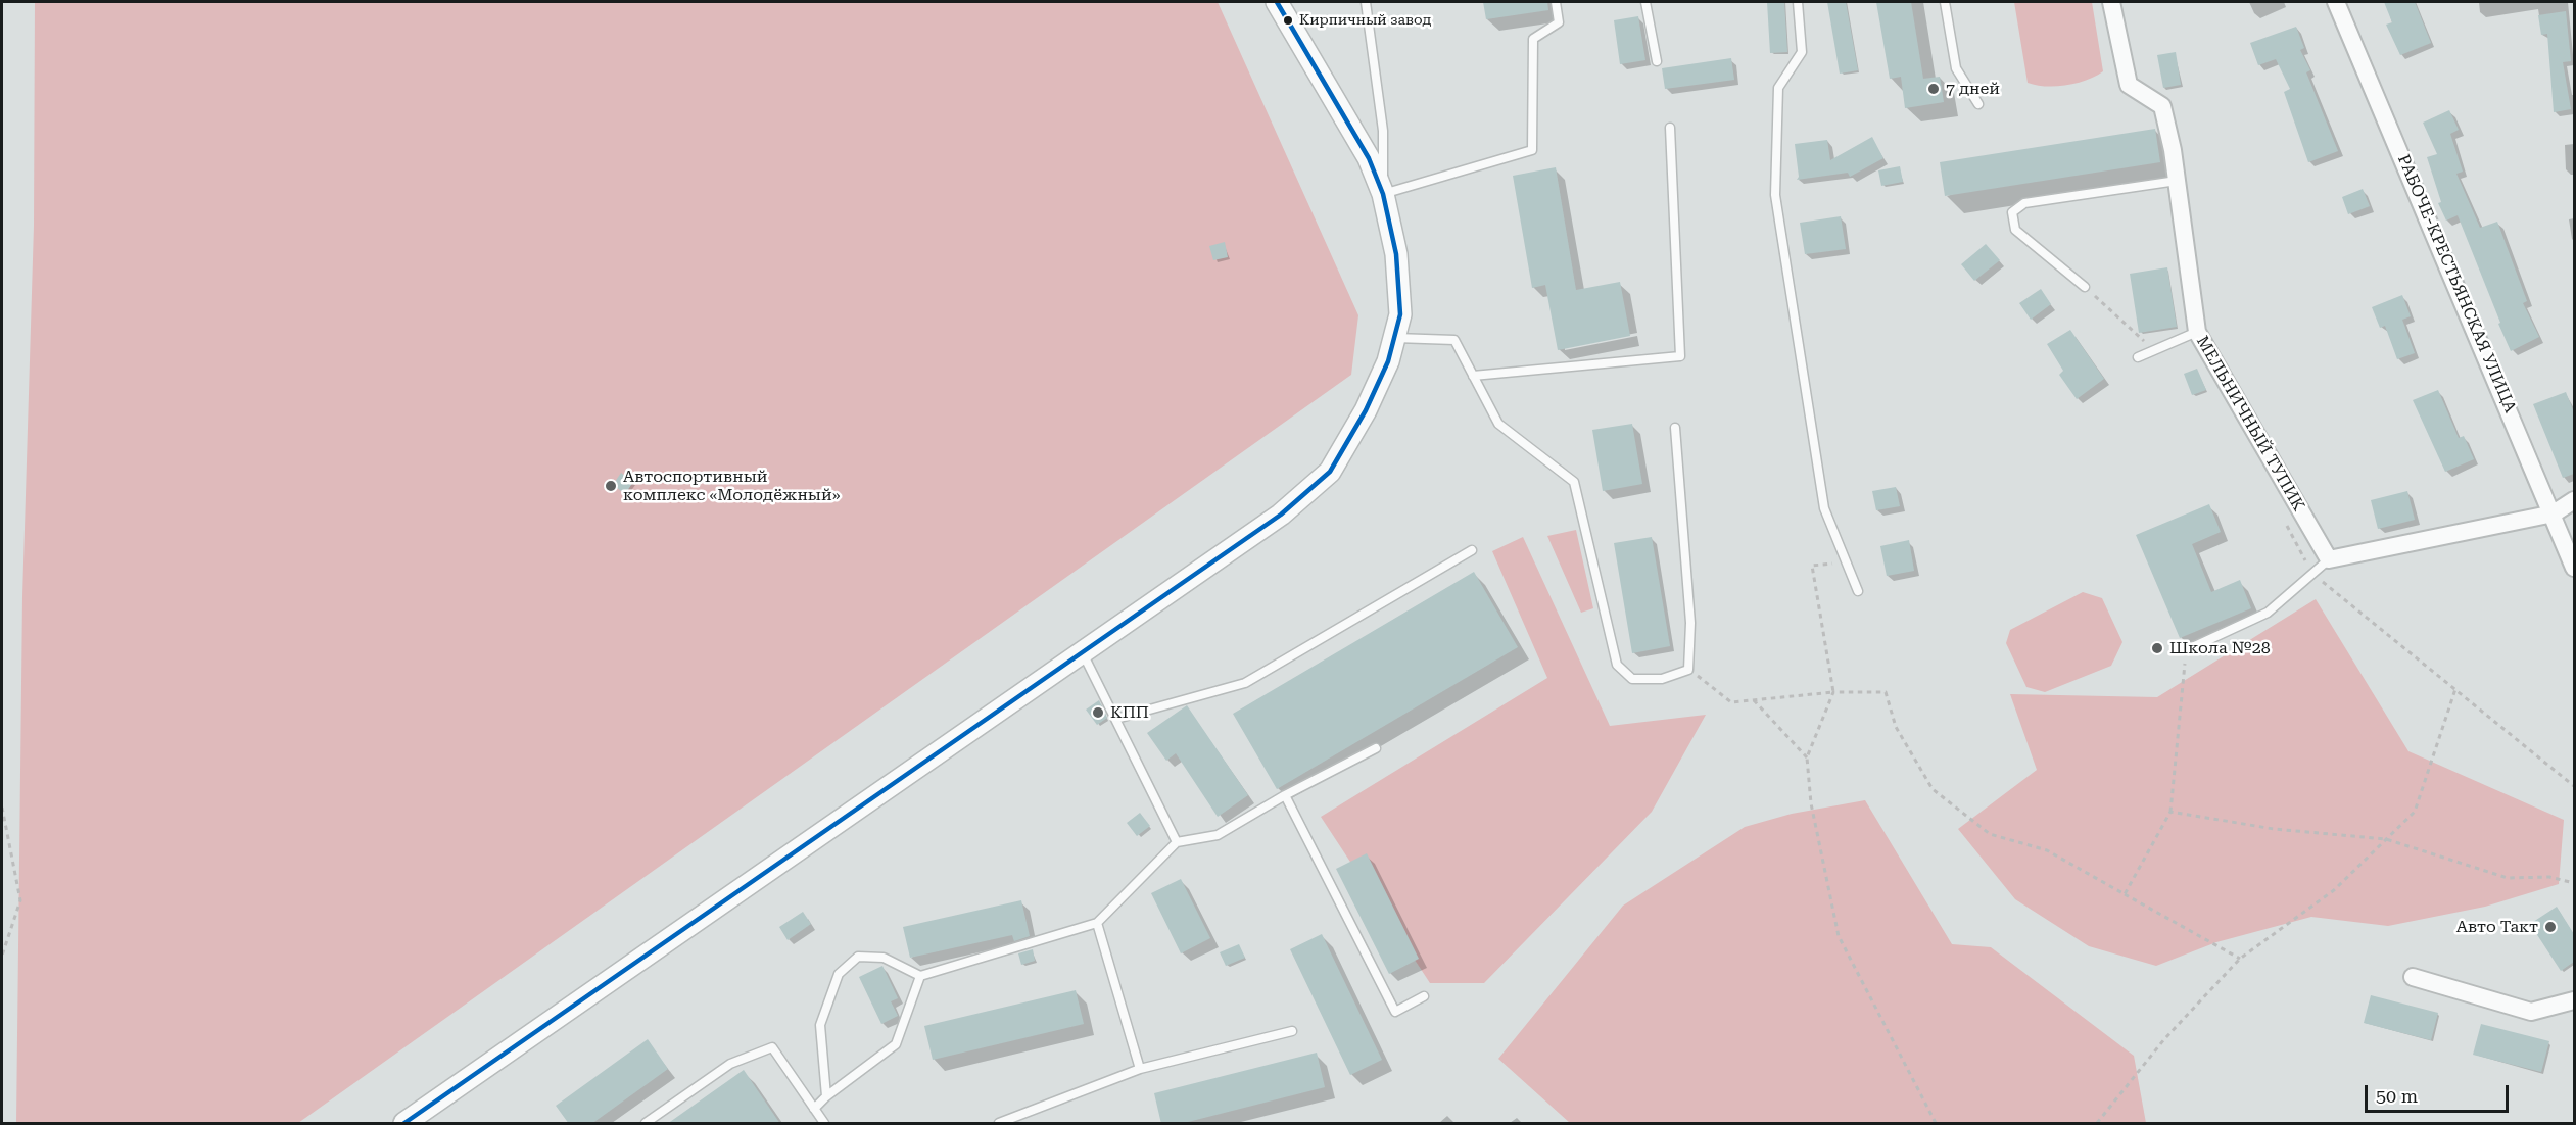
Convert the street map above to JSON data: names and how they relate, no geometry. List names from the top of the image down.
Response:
{
  "streets": {
    "street": ["РАБОЧЕ-КРЕСТЬЯНСКАЯ УЛИЦА", "МЕЛЬНИЧНЫЙ ТУПИК"]
  },
  "places": [
    "Кирпичный завод",
    "7 дней",
    "Автоспортивный комплекс «Молодёжный»",
    "Школа №28",
    "КПП",
    "Авто Такт"
  ],
  "scale_bar": "50 m"
}
